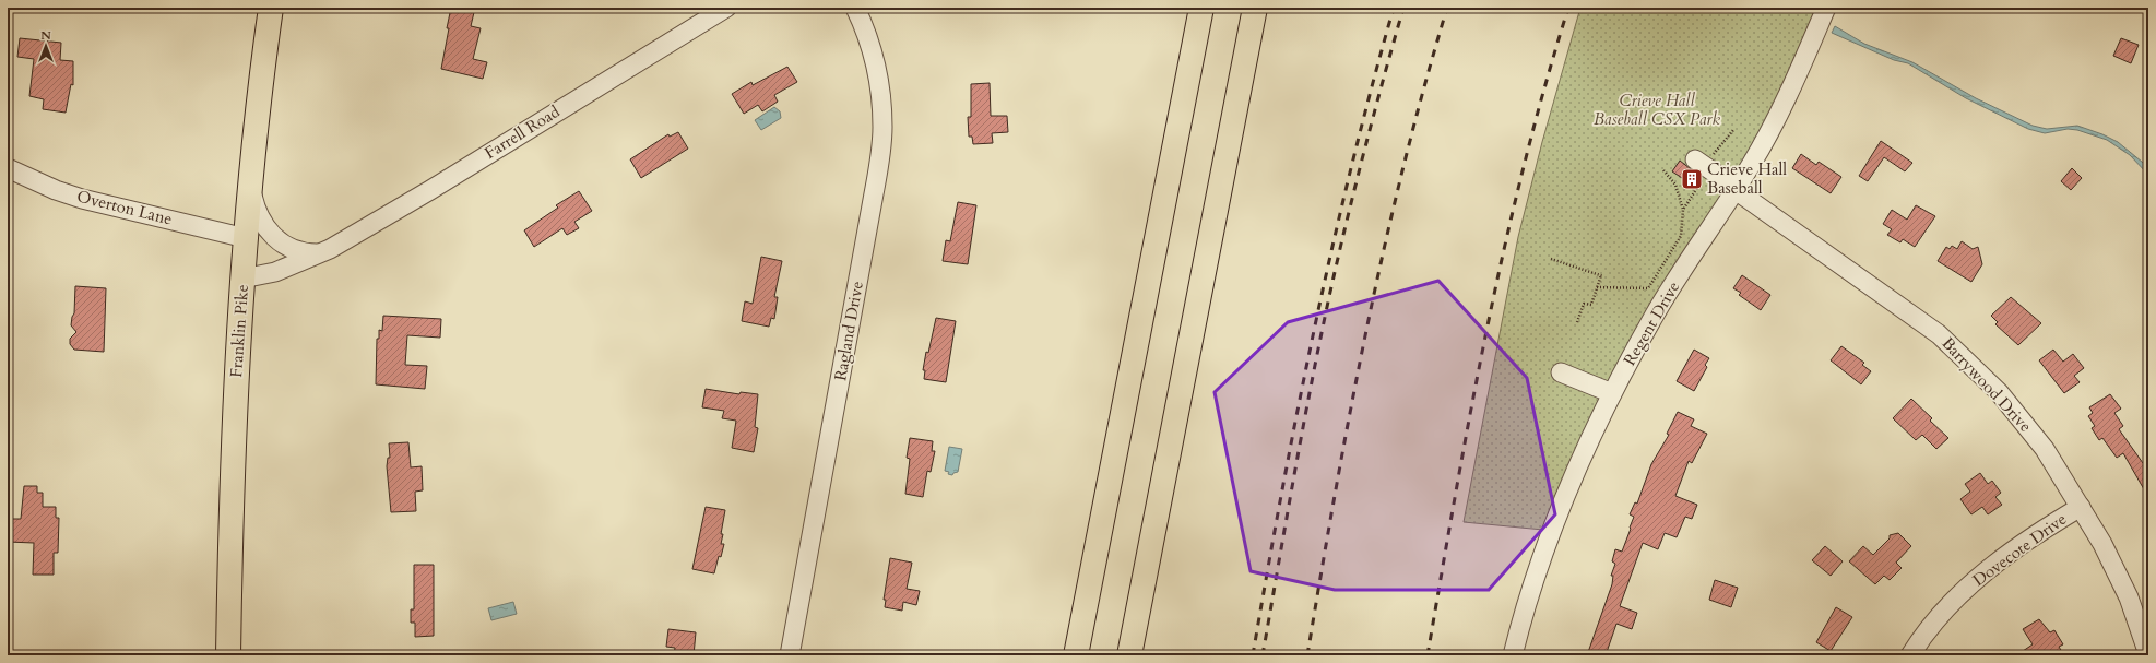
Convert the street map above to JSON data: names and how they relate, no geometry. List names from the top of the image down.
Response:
{
  "streets": {
    "main road": ["Franklin Pike"],
    "street": [
      "Farrell Road",
      "Overton Lane",
      "Regent Drive",
      "Ragland Drive",
      "Barrywood Drive",
      "Dovecote Drive"
    ]
  },
  "crossings": [
    ["Farrell Road", "Franklin Pike"],
    ["Overton Lane", "Franklin Pike"],
    ["Regent Drive", "Barrywood Drive"],
    ["Barrywood Drive", "Dovecote Drive"]
  ],
  "parks": ["Crieve Hall Baseball CSX Park"],
  "places": {
    "building": ["Crieve Hall Baseball"]
  },
  "north": "top"
}
